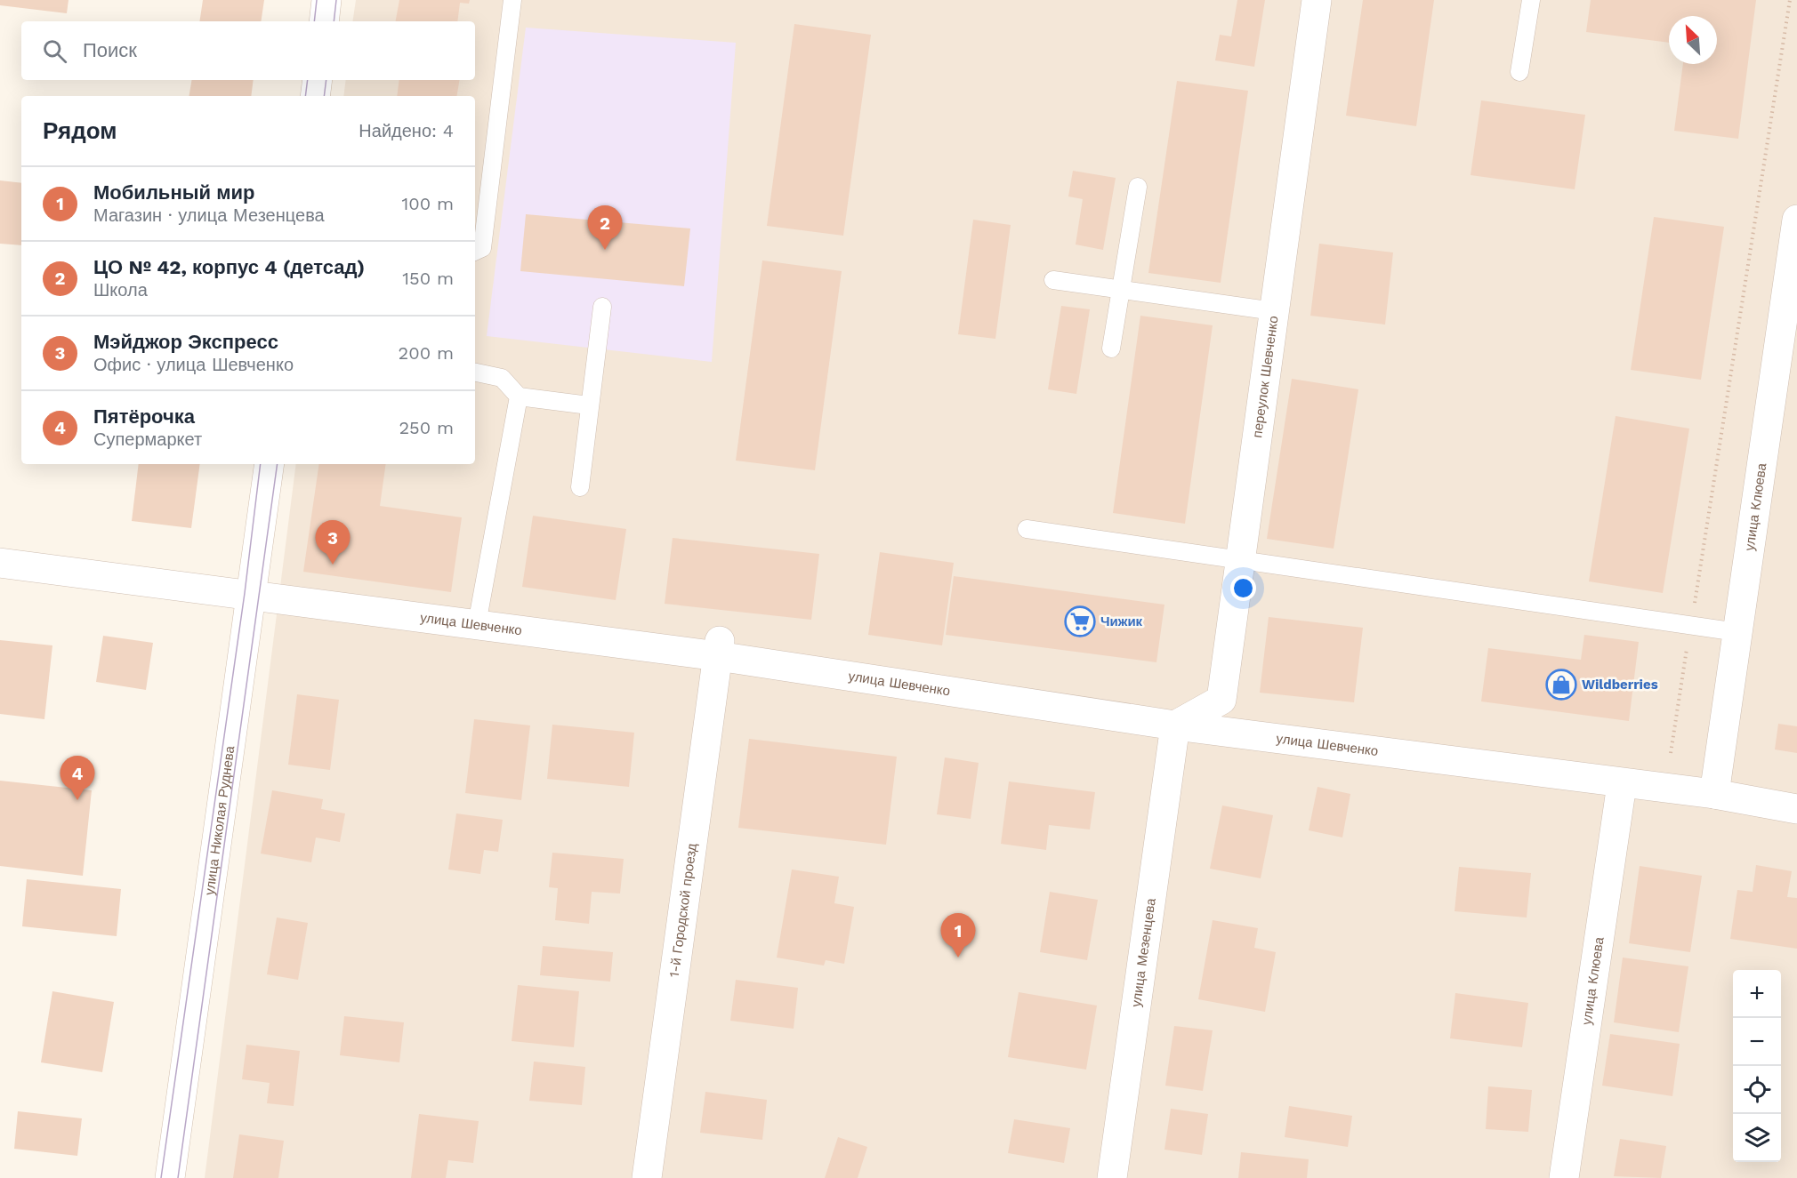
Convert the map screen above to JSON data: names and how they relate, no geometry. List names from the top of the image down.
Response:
{
  "streets": {
    "street": [
      "переулок Шевченко",
      "улица Клюева",
      "улица Шевченко",
      "улица Николая Руднева",
      "1-й Городской проезд",
      "улица Мезенцева"
    ]
  },
  "crossings": [
    ["переулок Шевченко", "улица Шевченко"],
    ["переулок Шевченко", "улица Мезенцева"],
    ["улица Клюева", "улица Шевченко"],
    ["улица Шевченко", "улица Николая Руднева"],
    ["улица Шевченко", "1-й Городской проезд"],
    ["улица Шевченко", "улица Мезенцева"]
  ],
  "places": {
    "supermarket": ["Чижик"],
    "shop": ["Wildberries"]
  },
  "north": "top left",
  "page": {
    "search": "Поиск",
    "heading": ["Рядом", "Найдено: 4"],
    "list": [
      {
        "mark": "1",
        "name": "Мобильный мир",
        "note": "Магазин · улица Мезенцева",
        "value": "100 m"
      },
      {
        "mark": "2",
        "name": "ЦО № 42, корпус 4 (детсад)",
        "note": "Школа",
        "value": "150 m"
      },
      {
        "mark": "3",
        "name": "Мэйджор Экспресс",
        "note": "Офис · улица Шевченко",
        "value": "200 m"
      },
      {
        "mark": "4",
        "name": "Пятёрочка",
        "note": "Супермаркет",
        "value": "250 m"
      }
    ],
    "pins": [
      "2",
      "3",
      "4",
      "1"
    ],
    "map_buttons": ["+", "−"]
  }
}
